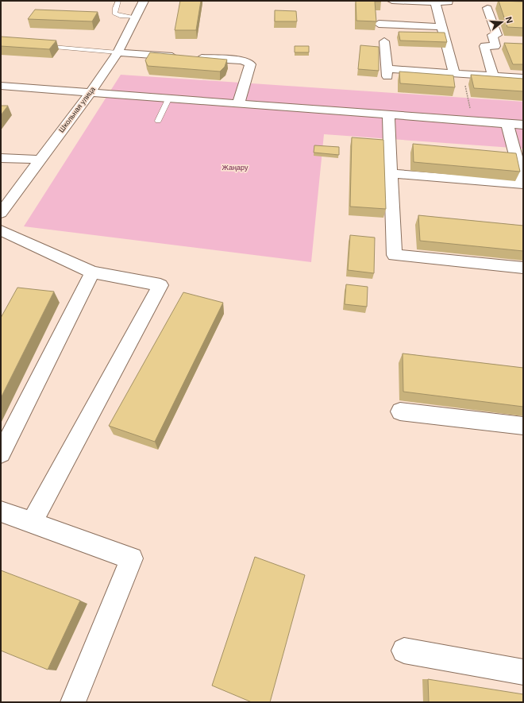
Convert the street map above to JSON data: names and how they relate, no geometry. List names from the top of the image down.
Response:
{
  "streets": {
    "street": ["Школьная улица"]
  },
  "parks": ["Жаңару"],
  "north": "right"
}
